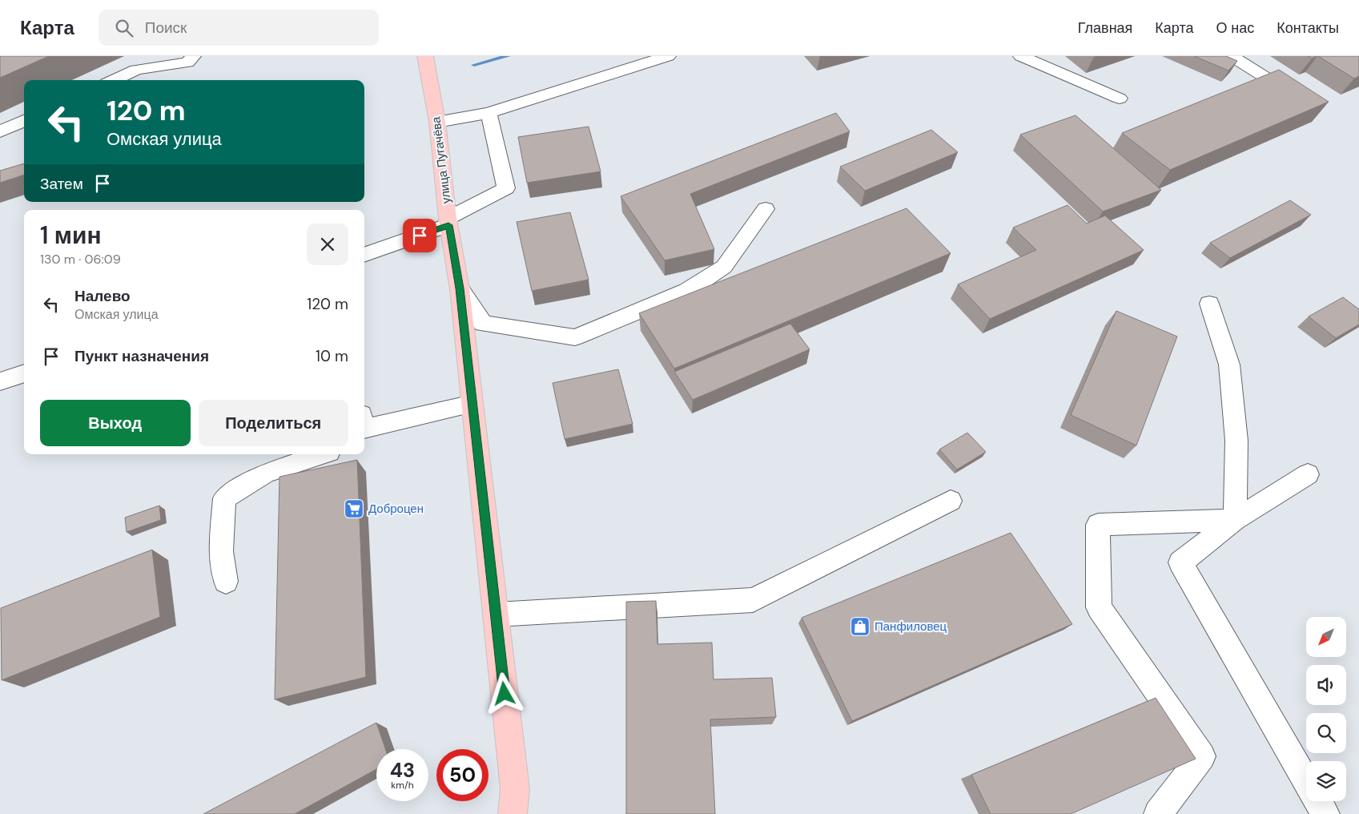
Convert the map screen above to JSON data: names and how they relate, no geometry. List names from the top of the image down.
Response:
{
  "streets": {
    "main road": ["улица Пугачёва"]
  },
  "places": {
    "supermarket": ["Доброцен"],
    "shop": ["Панфиловец"]
  },
  "north": "bottom left",
  "page": {
    "header": "Карта",
    "search": "Поиск",
    "nav": [
      "Главная",
      "Карта",
      "О нас",
      "Контакты"
    ],
    "turn": ["120 m", "Омская улица"],
    "then": "Затем",
    "heading": ["1 мин", "130 m · 06:09"],
    "list": [
      {
        "name": "Налево",
        "note": "Омская улица",
        "value": "120 m"
      },
      {
        "name": "Пункт назначения",
        "value": "10 m"
      }
    ],
    "buttons": ["Выход", "Поделиться"],
    "speed": "43 km/h",
    "limit": "50"
  }
}
